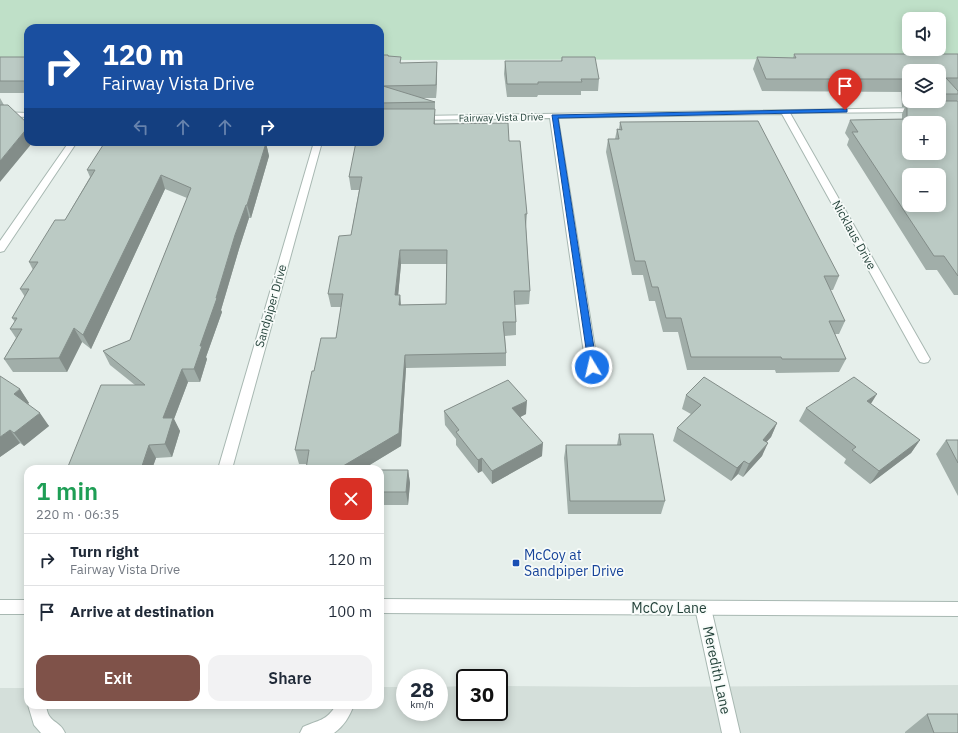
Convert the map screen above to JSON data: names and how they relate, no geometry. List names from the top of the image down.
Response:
{
  "streets": {
    "street": [
      "Fairway Vista Drive",
      "Nicklaus Drive",
      "Sandpiper Drive",
      "McCoy Lane",
      "Meredith Lane"
    ]
  },
  "crossings": [
    ["Fairway Vista Drive", "Nicklaus Drive"],
    ["McCoy Lane", "Meredith Lane"]
  ],
  "places": {
    "transit": ["McCoy at Sandpiper Drive"]
  },
  "page": {
    "map_buttons": ["+", "−"],
    "turn": ["120 m", "Fairway Vista Drive"],
    "heading": ["1 min", "220 m · 06:35"],
    "list": [
      {
        "name": "Turn right",
        "note": "Fairway Vista Drive",
        "value": "120 m"
      },
      {
        "name": "Arrive at destination",
        "value": "100 m"
      }
    ],
    "buttons": ["Exit", "Share"],
    "speed": "28 km/h",
    "limit": "30"
  }
}
